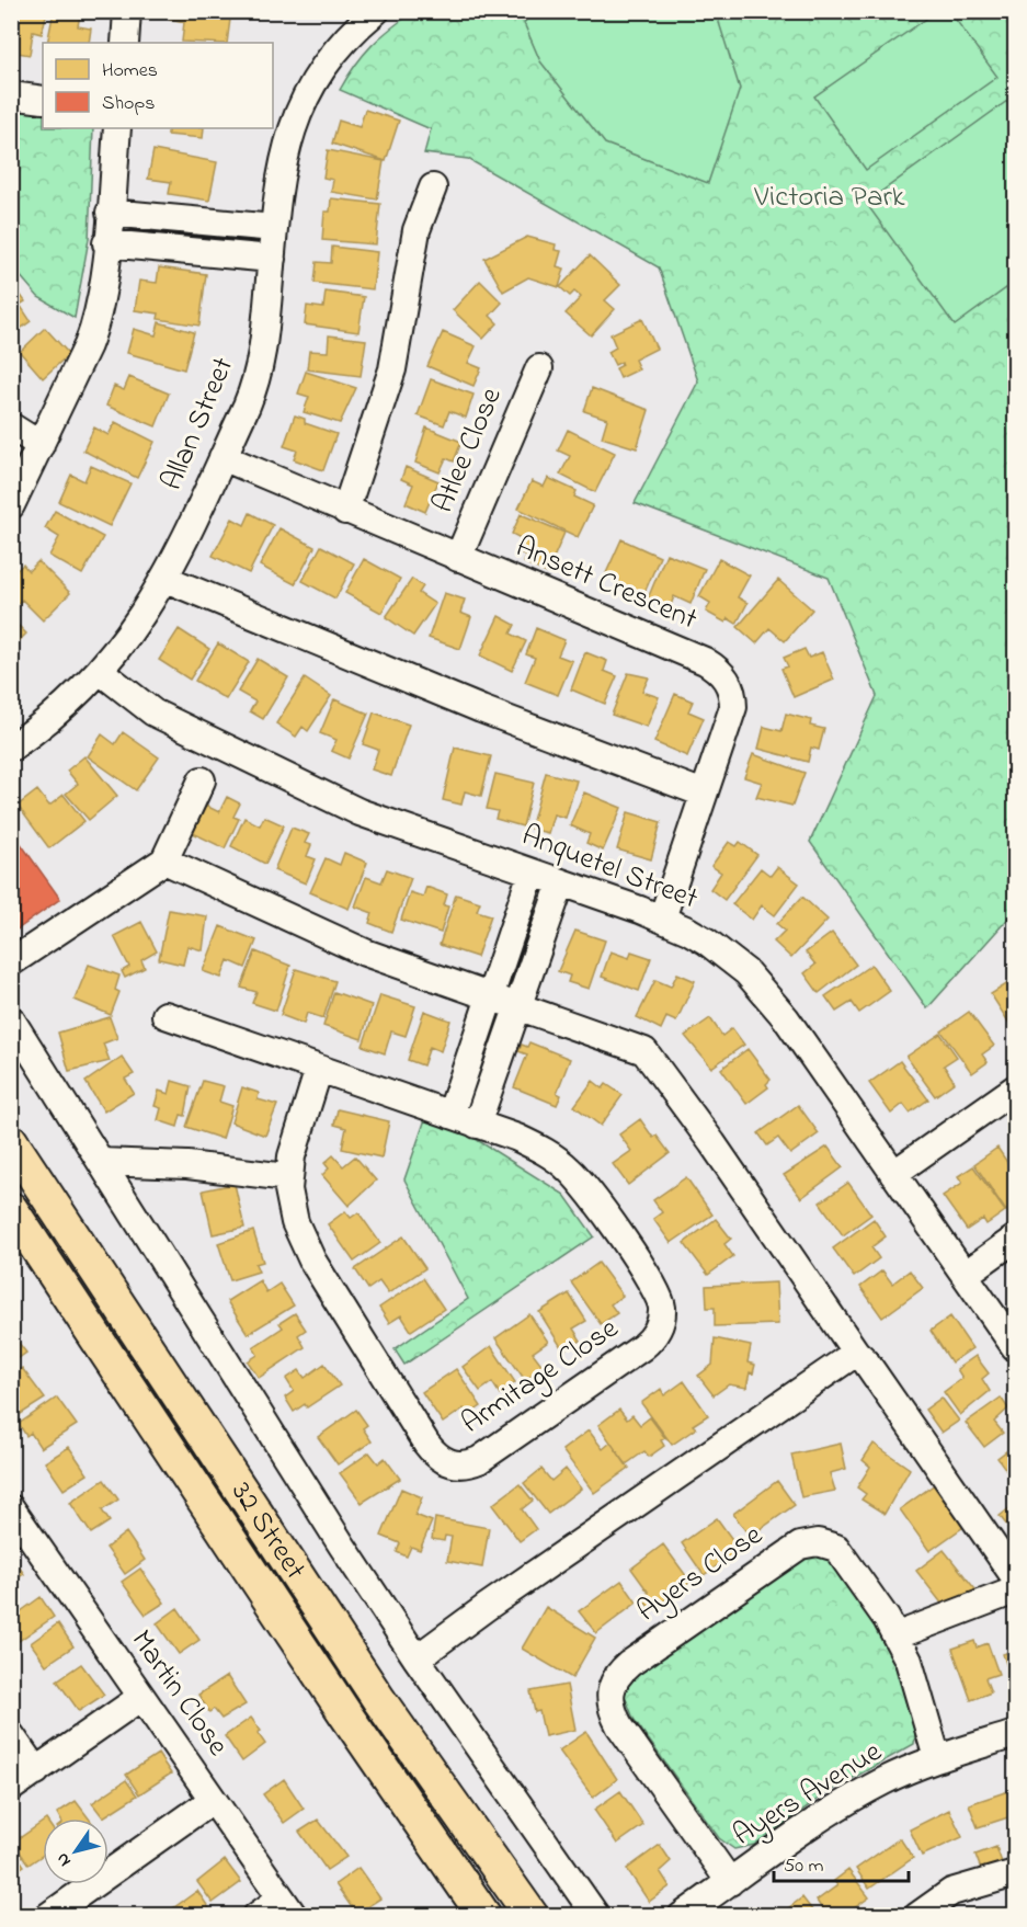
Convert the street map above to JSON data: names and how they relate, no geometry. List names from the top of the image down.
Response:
{
  "streets": {
    "main road": ["32 Street"],
    "street": [
      "Allan Street",
      "Atlee Close",
      "Ansett Crescent",
      "Anquetel Street",
      "Armitage Close",
      "Ayers Close",
      "Martin Close",
      "Ayers Avenue"
    ]
  },
  "crossings": [
    ["Allan Street", "Ansett Crescent"],
    ["Allan Street", "Anquetel Street"],
    ["Atlee Close", "Ansett Crescent"],
    ["Ansett Crescent", "Anquetel Street"],
    ["Ayers Close", "Ayers Avenue"]
  ],
  "parks": ["Victoria Park"],
  "legend": ["Homes", "Shops"],
  "scale_bar": "50 m",
  "north": "bottom left"
}
